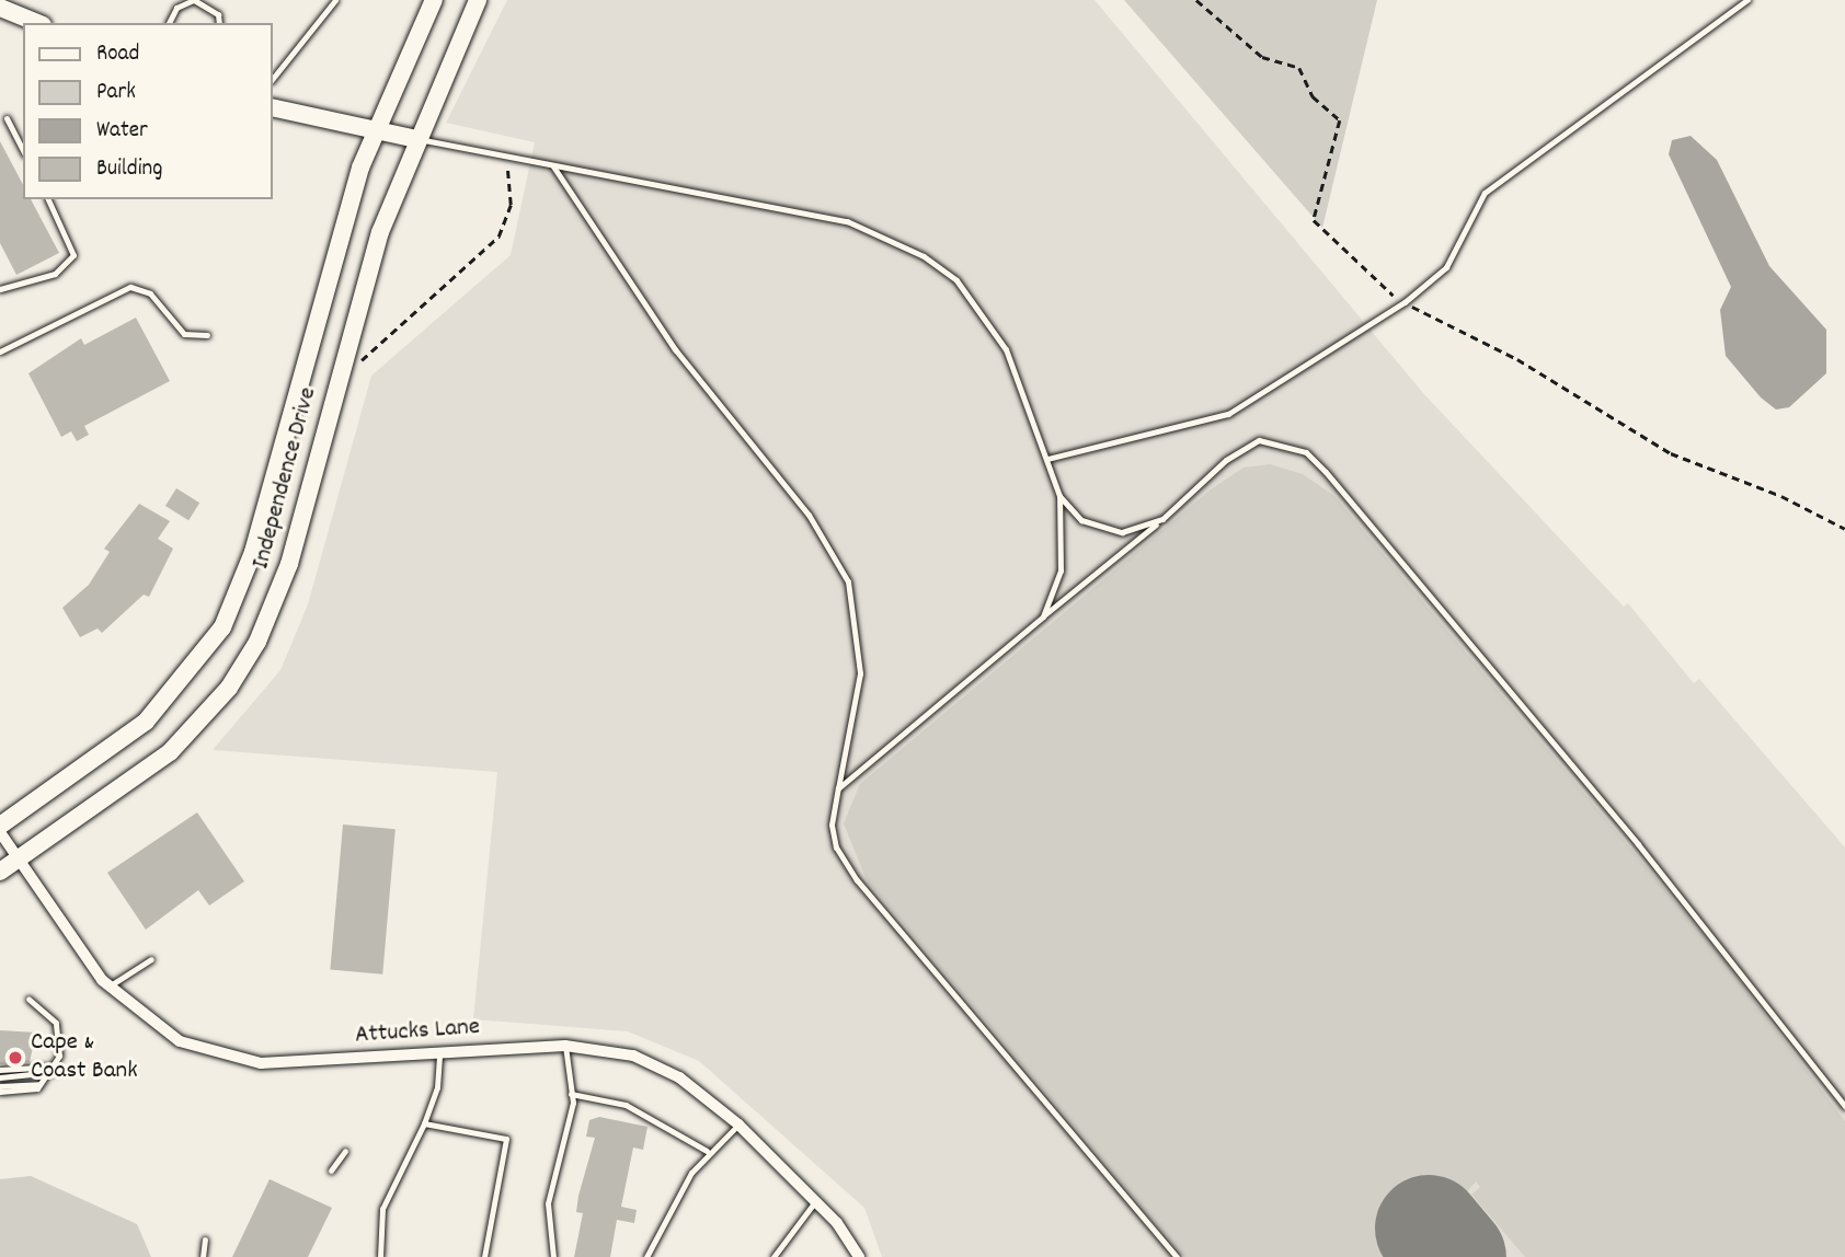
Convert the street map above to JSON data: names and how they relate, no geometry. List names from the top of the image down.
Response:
{
  "streets": {
    "street": ["Independence Drive", "Attucks Lane"]
  },
  "crossings": [
    ["Independence Drive", "Attucks Lane"]
  ],
  "places": ["Cape & Coast Bank"],
  "legend": [
    "Road",
    "Park",
    "Water",
    "Building"
  ]
}
